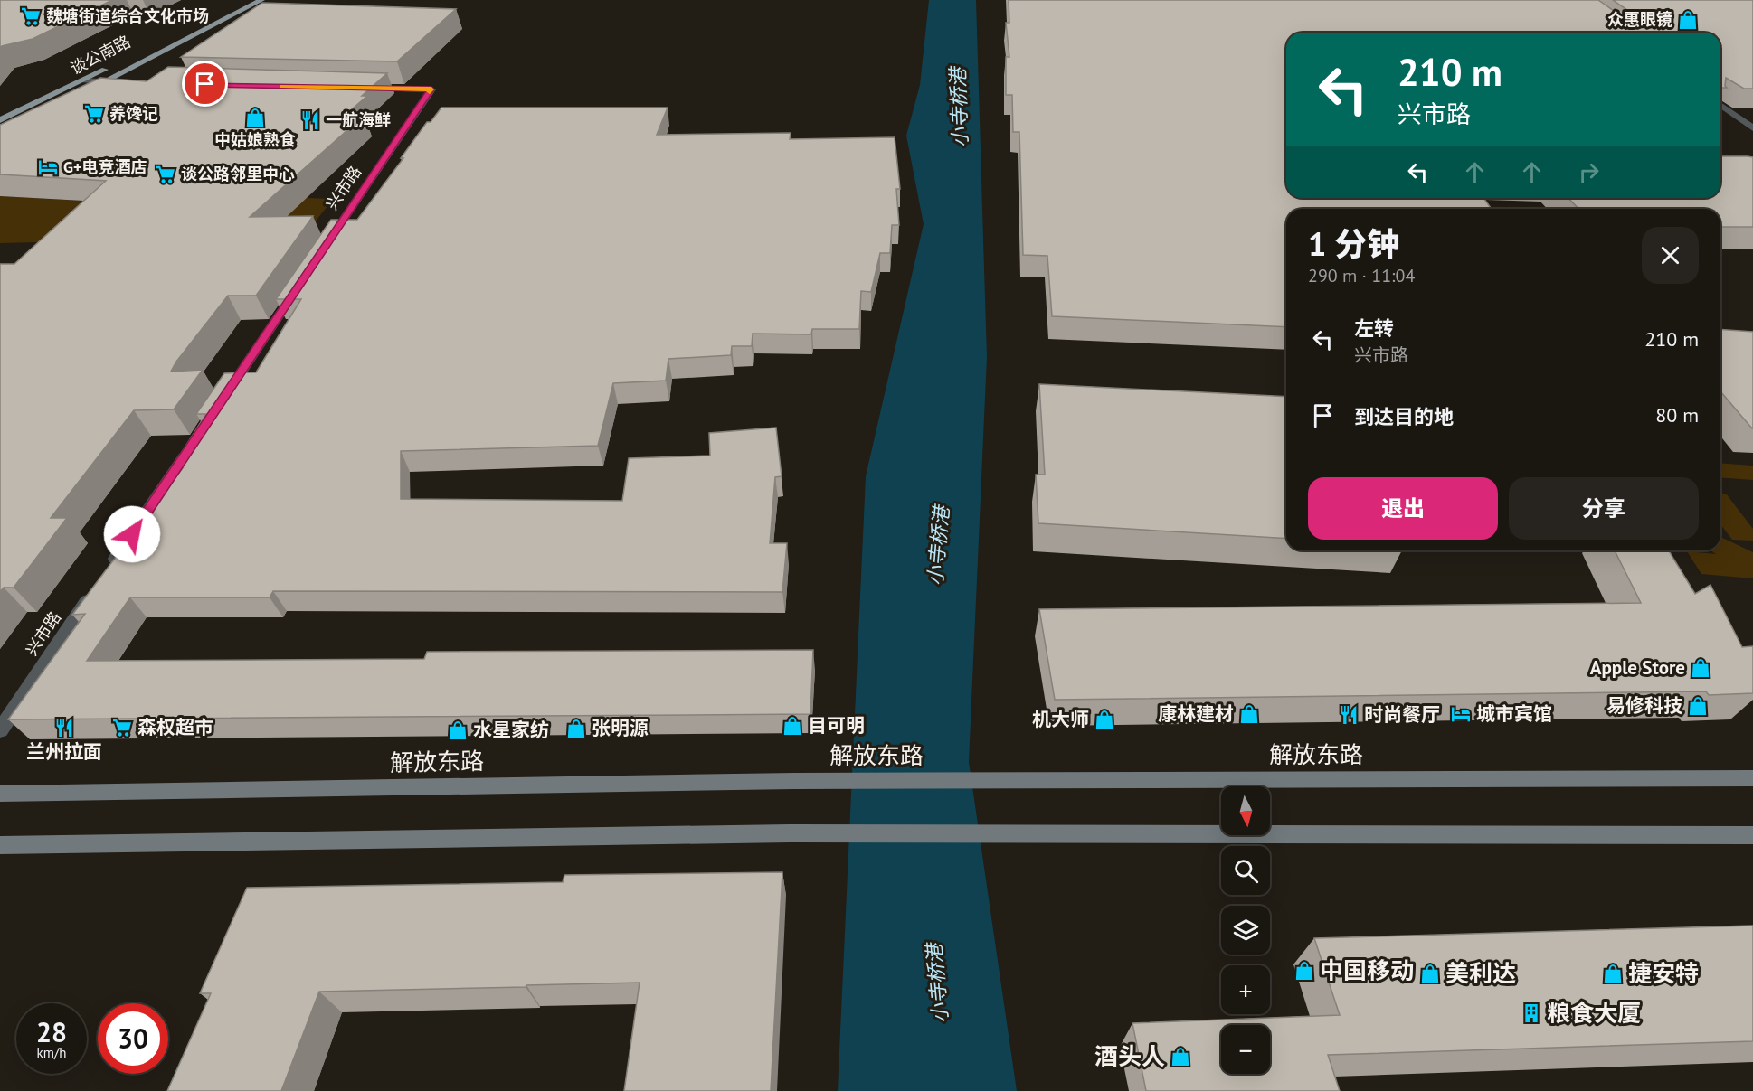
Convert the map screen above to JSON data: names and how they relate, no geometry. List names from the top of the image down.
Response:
{
  "streets": {
    "main road": ["谈公南路", "解放东路"],
    "street": ["兴市路"]
  },
  "water": ["小寺桥港"],
  "places": {
    "supermarket": [
      "魏塘街道综合文化市场",
      "养馋记",
      "谈公路邻里中心",
      "森权超市"
    ],
    "shop": [
      "众惠眼镜",
      "中姑娘熟食",
      "Apple Store",
      "易修科技",
      "康林建材",
      "机大师",
      "目可明",
      "张明源",
      "水星家纺",
      "中国移动",
      "美利达",
      "捷安特",
      "酒头人"
    ],
    "restaurant": ["一航海鲜", "时尚餐厅", "兰州拉面"],
    "hotel": ["G+电竞酒店", "城市宾馆"],
    "building": ["粮食大厦"]
  },
  "north": "bottom",
  "page": {
    "turn": ["210 m", "兴市路"],
    "heading": ["1 分钟", "290 m · 11:04"],
    "list": [
      {
        "name": "左转",
        "note": "兴市路",
        "value": "210 m"
      },
      {
        "name": "到达目的地",
        "value": "80 m"
      }
    ],
    "buttons": ["退出", "分享"],
    "map_buttons": ["+", "−"],
    "speed": "28 km/h",
    "limit": "30"
  }
}
